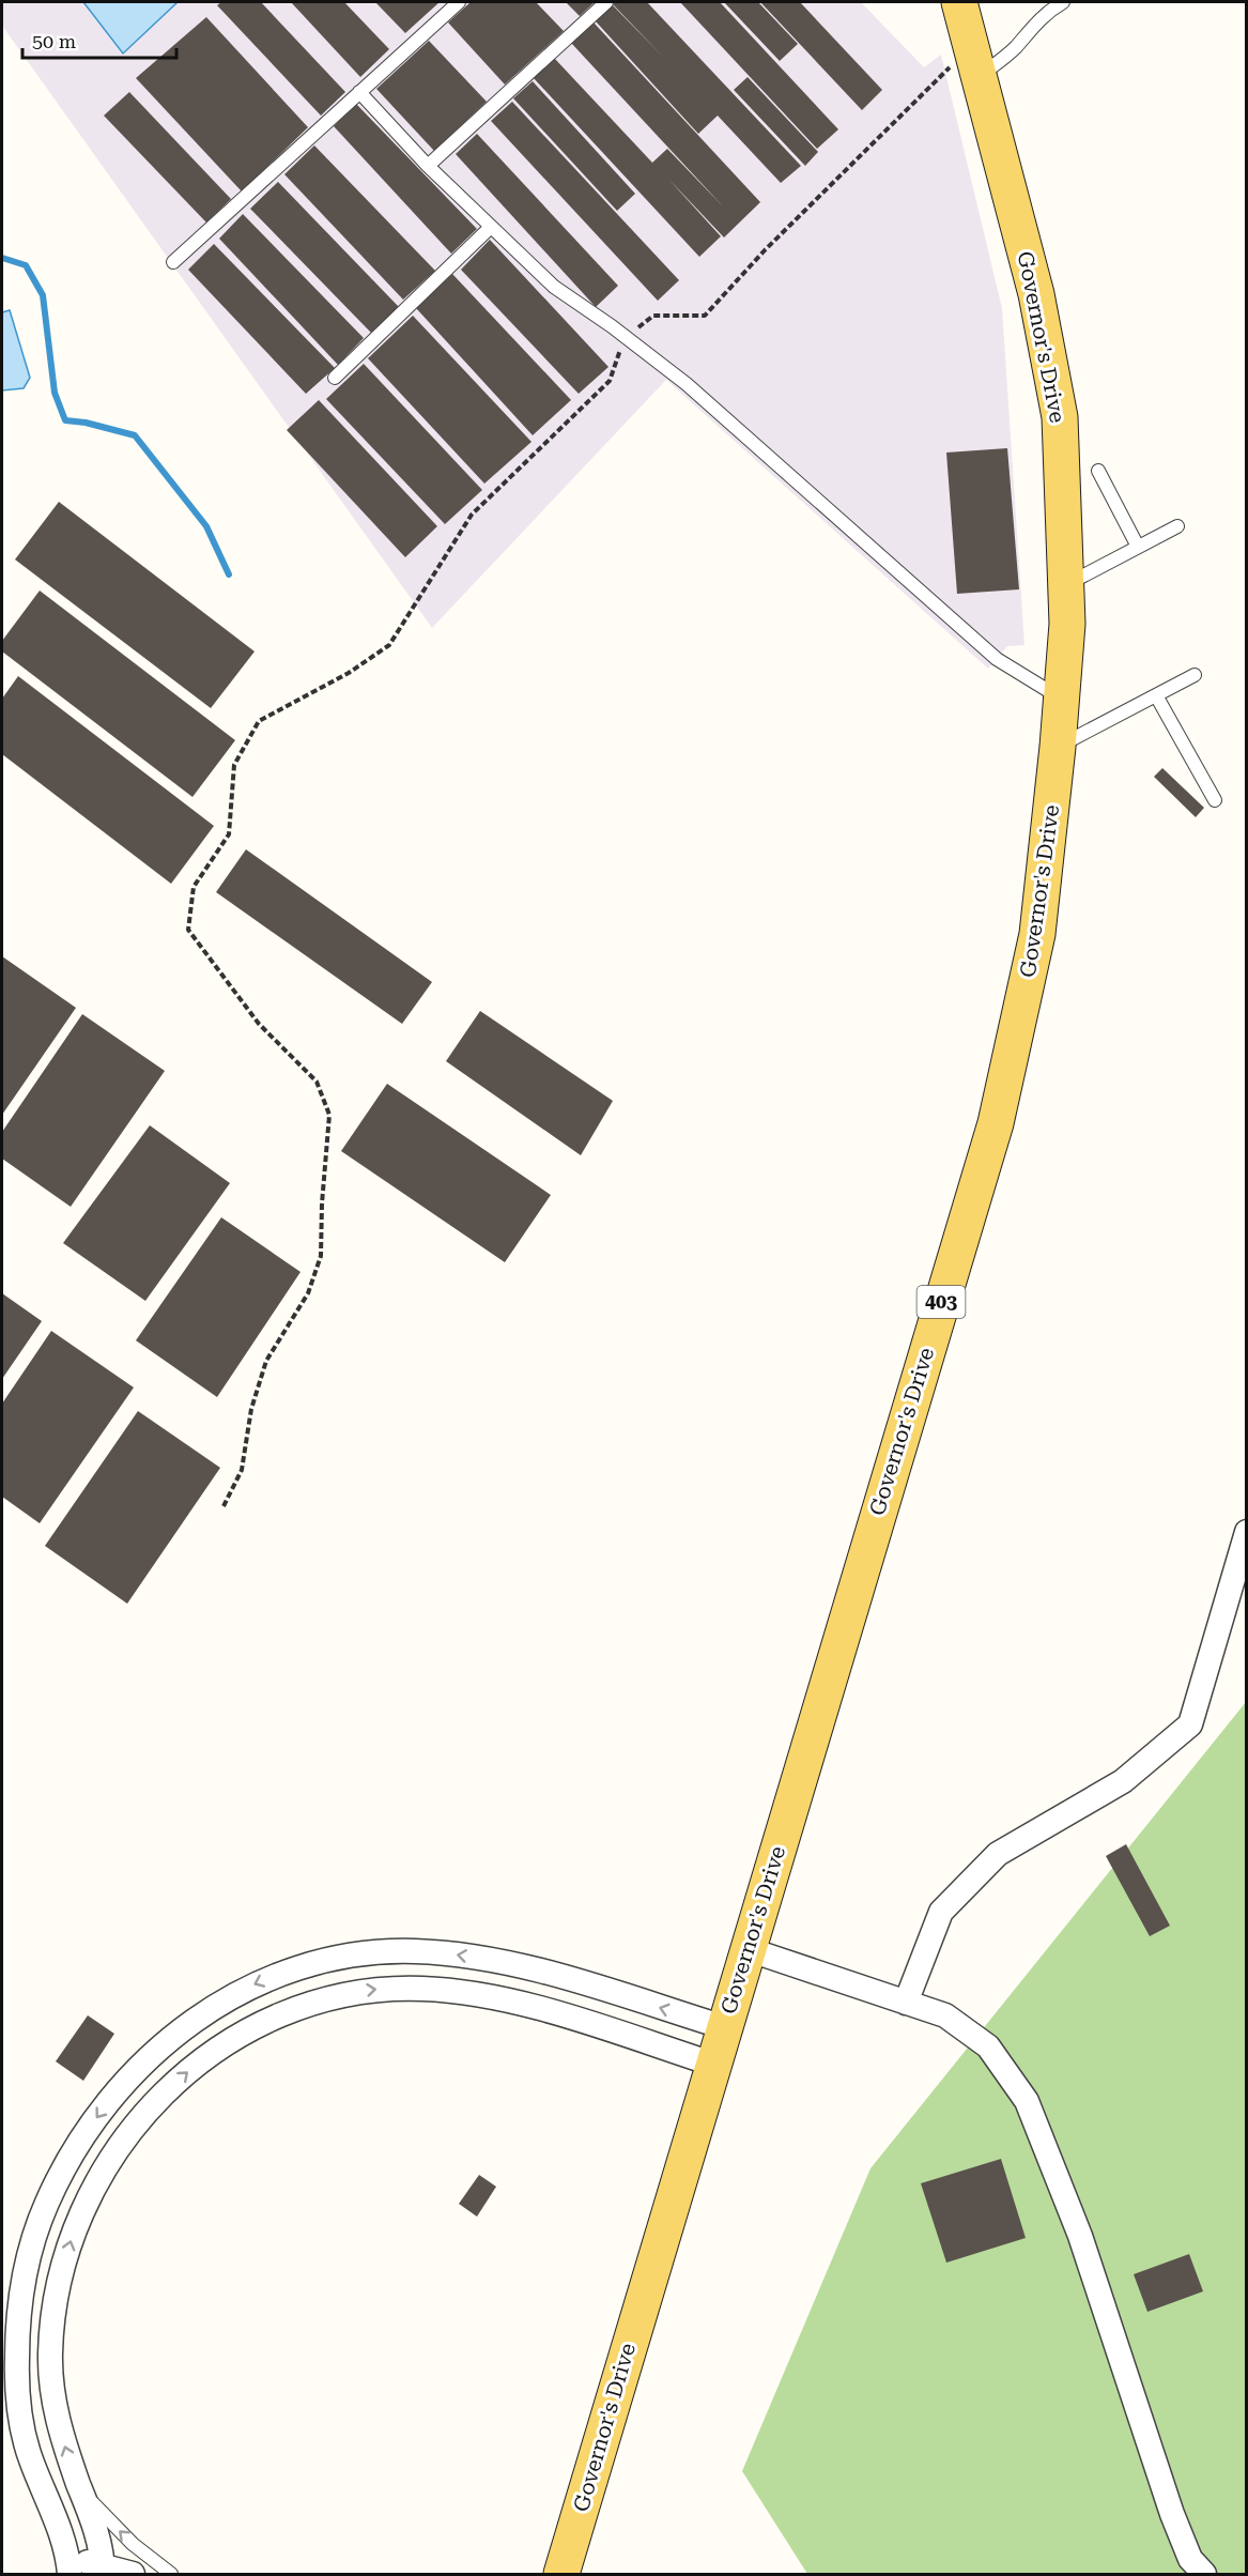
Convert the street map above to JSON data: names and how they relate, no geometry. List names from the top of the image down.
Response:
{
  "streets": {
    "main road": ["Governor's Drive", "403"]
  },
  "scale_bar": "50 m"
}
